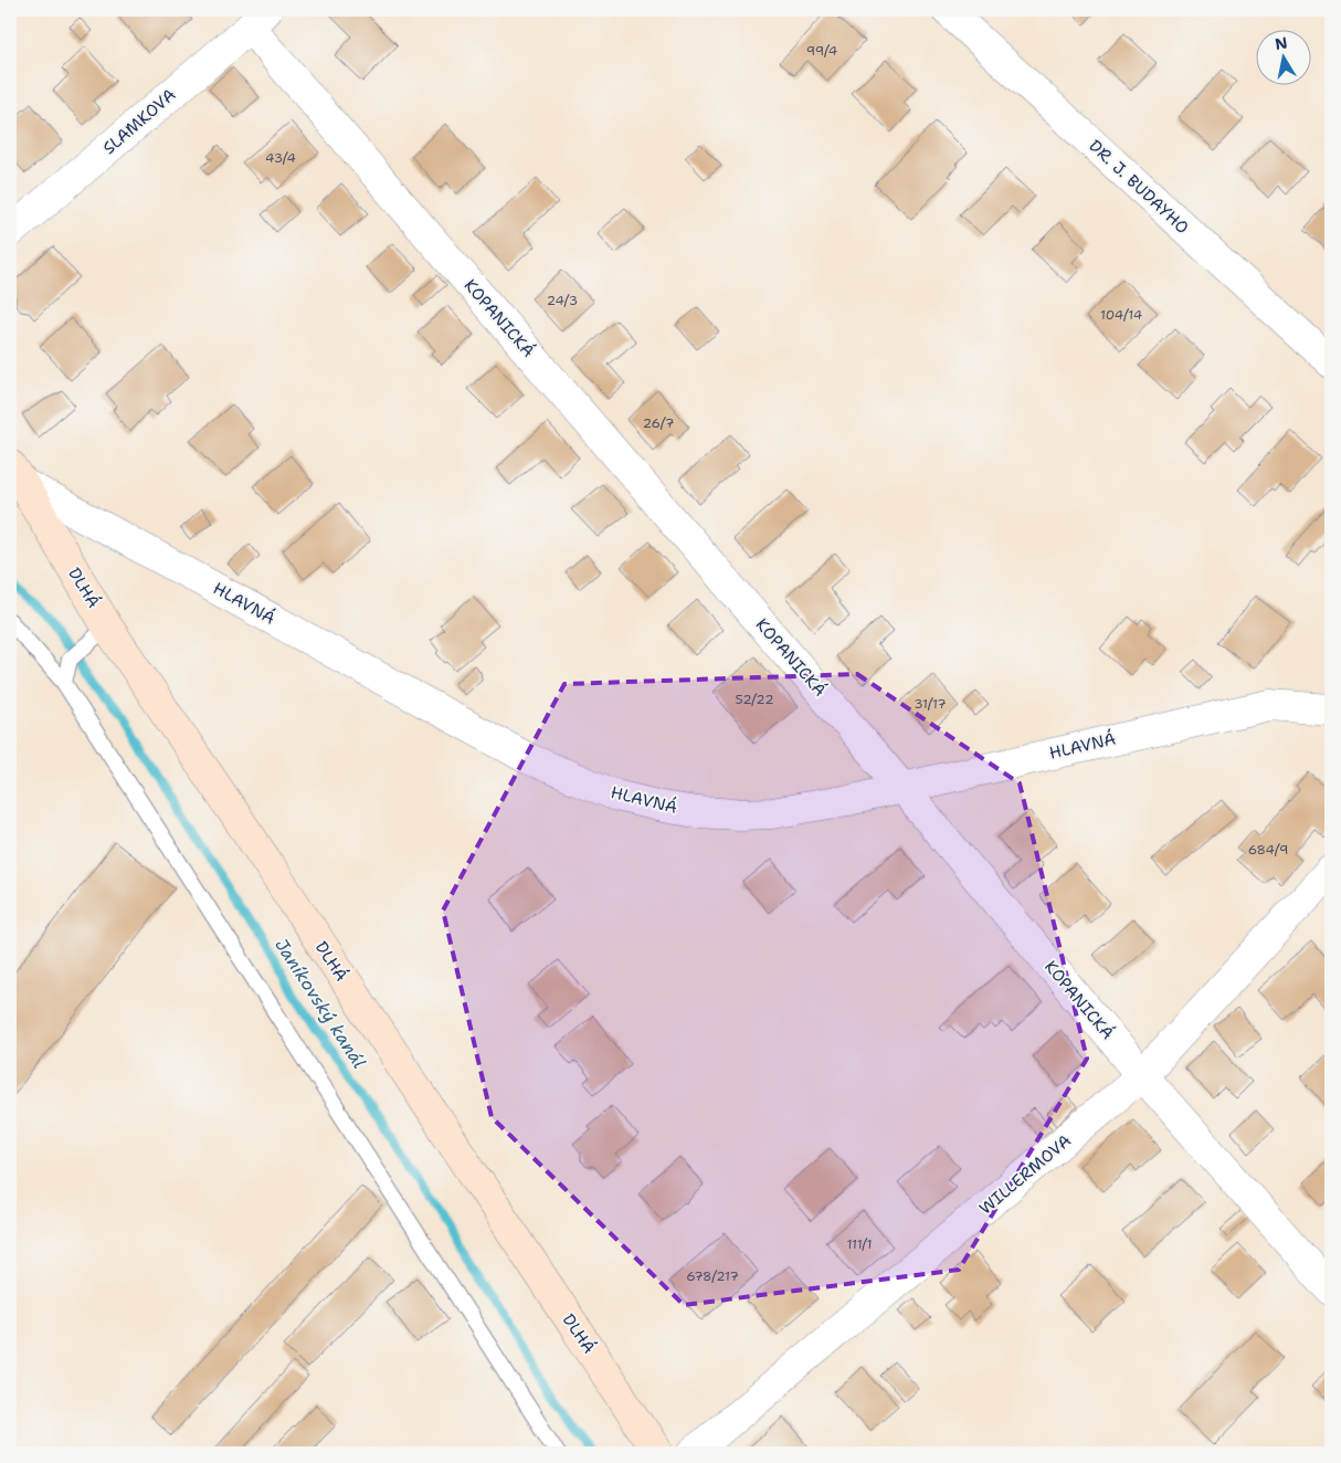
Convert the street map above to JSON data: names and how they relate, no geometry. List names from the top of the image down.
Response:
{
  "streets": {
    "street": [
      "SLAMKOVA",
      "DR. J. BUDAYHO",
      "KOPANICKÁ",
      "DLHÁ",
      "HLAVNÁ",
      "WILLERMOVA"
    ]
  },
  "crossings": [
    ["SLAMKOVA", "KOPANICKÁ"],
    ["KOPANICKÁ", "HLAVNÁ"],
    ["KOPANICKÁ", "WILLERMOVA"],
    ["DLHÁ", "HLAVNÁ"]
  ],
  "water": ["Janíkovský kanál"],
  "house_numbers": [
    "99/4",
    "43/4",
    "24/3",
    "104/14",
    "26/7",
    "52/22",
    "31/17",
    "684/9",
    "111/1",
    "678/217"
  ],
  "north": "top"
}
